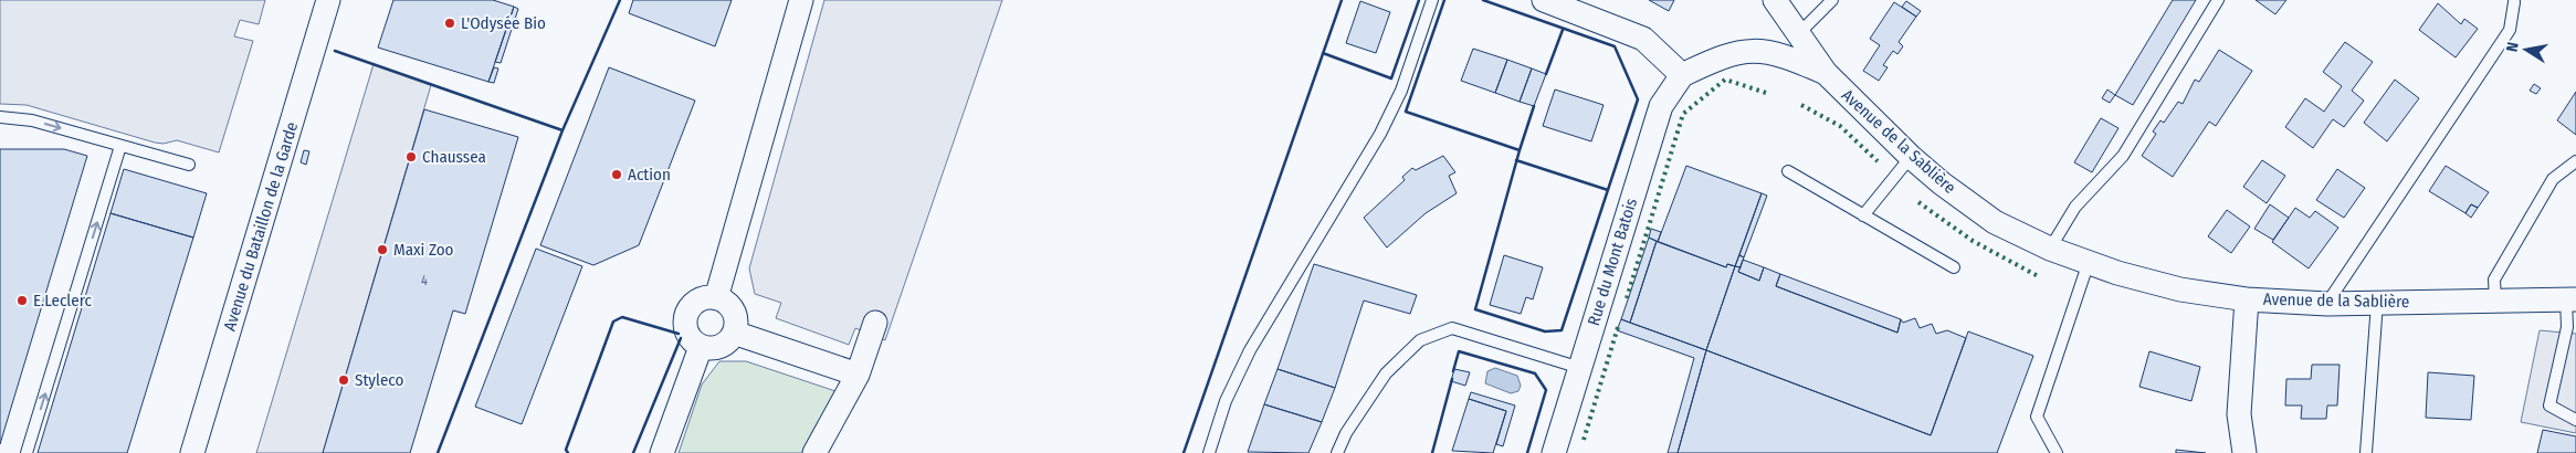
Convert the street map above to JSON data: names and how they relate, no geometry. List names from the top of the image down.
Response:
{
  "streets": {
    "street": ["Avenue de la Sablière", "Avenue du Bataillon de la Garde", "Rue du Mont Batois"]
  },
  "places": [
    "L'Odysée Bio",
    "Chaussea",
    "Action",
    "Maxi Zoo",
    "E.Leclerc",
    "Styleco"
  ],
  "house_numbers": ["4"],
  "north": "left"
}
